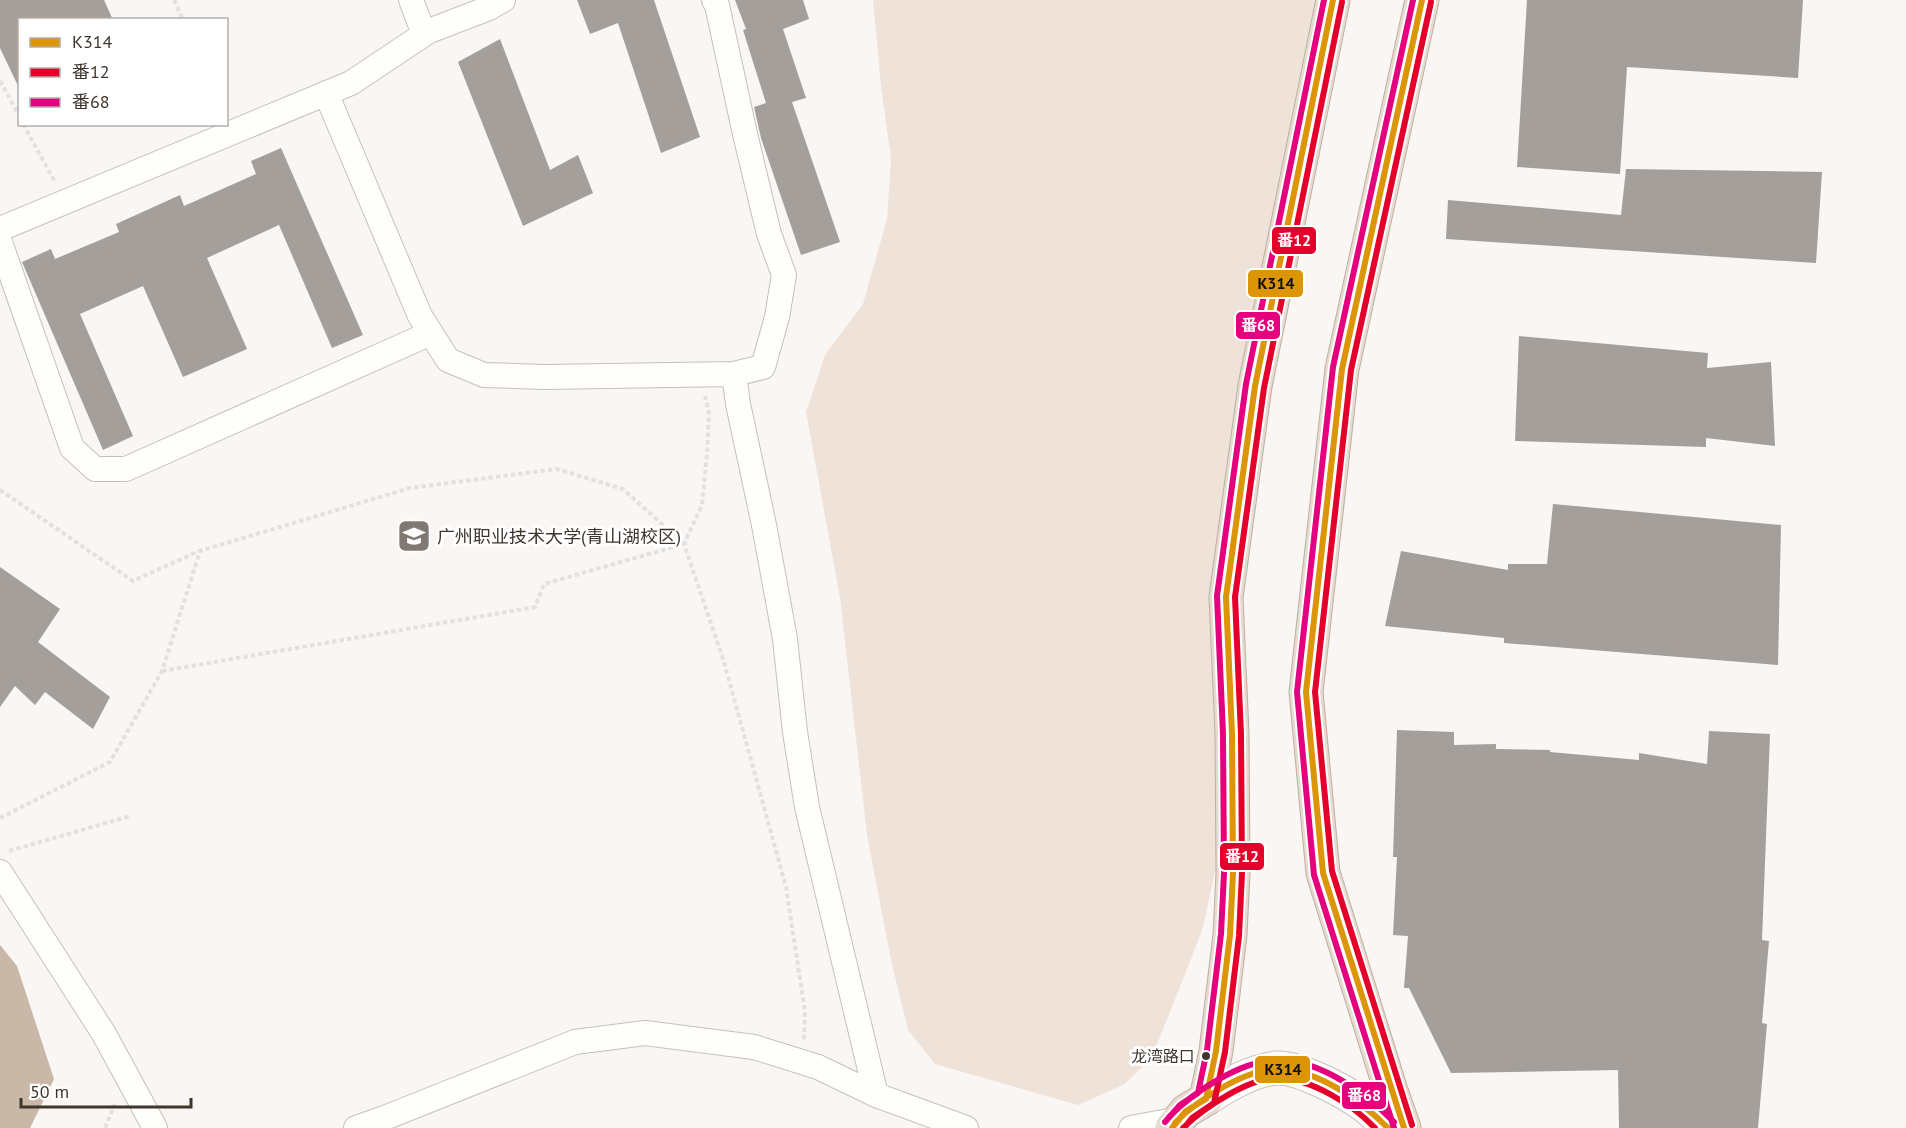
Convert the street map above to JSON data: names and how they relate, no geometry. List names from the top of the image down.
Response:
{
  "places": {
    "school or university": ["广州职业技术大学(青山湖校区)"],
    "other": ["龙湾路口"]
  },
  "lines": ["transit line K314", "transit line 番68", "transit line 番12"],
  "legend": ["K314", "番12", "番68"],
  "scale_bar": "50 m"
}
